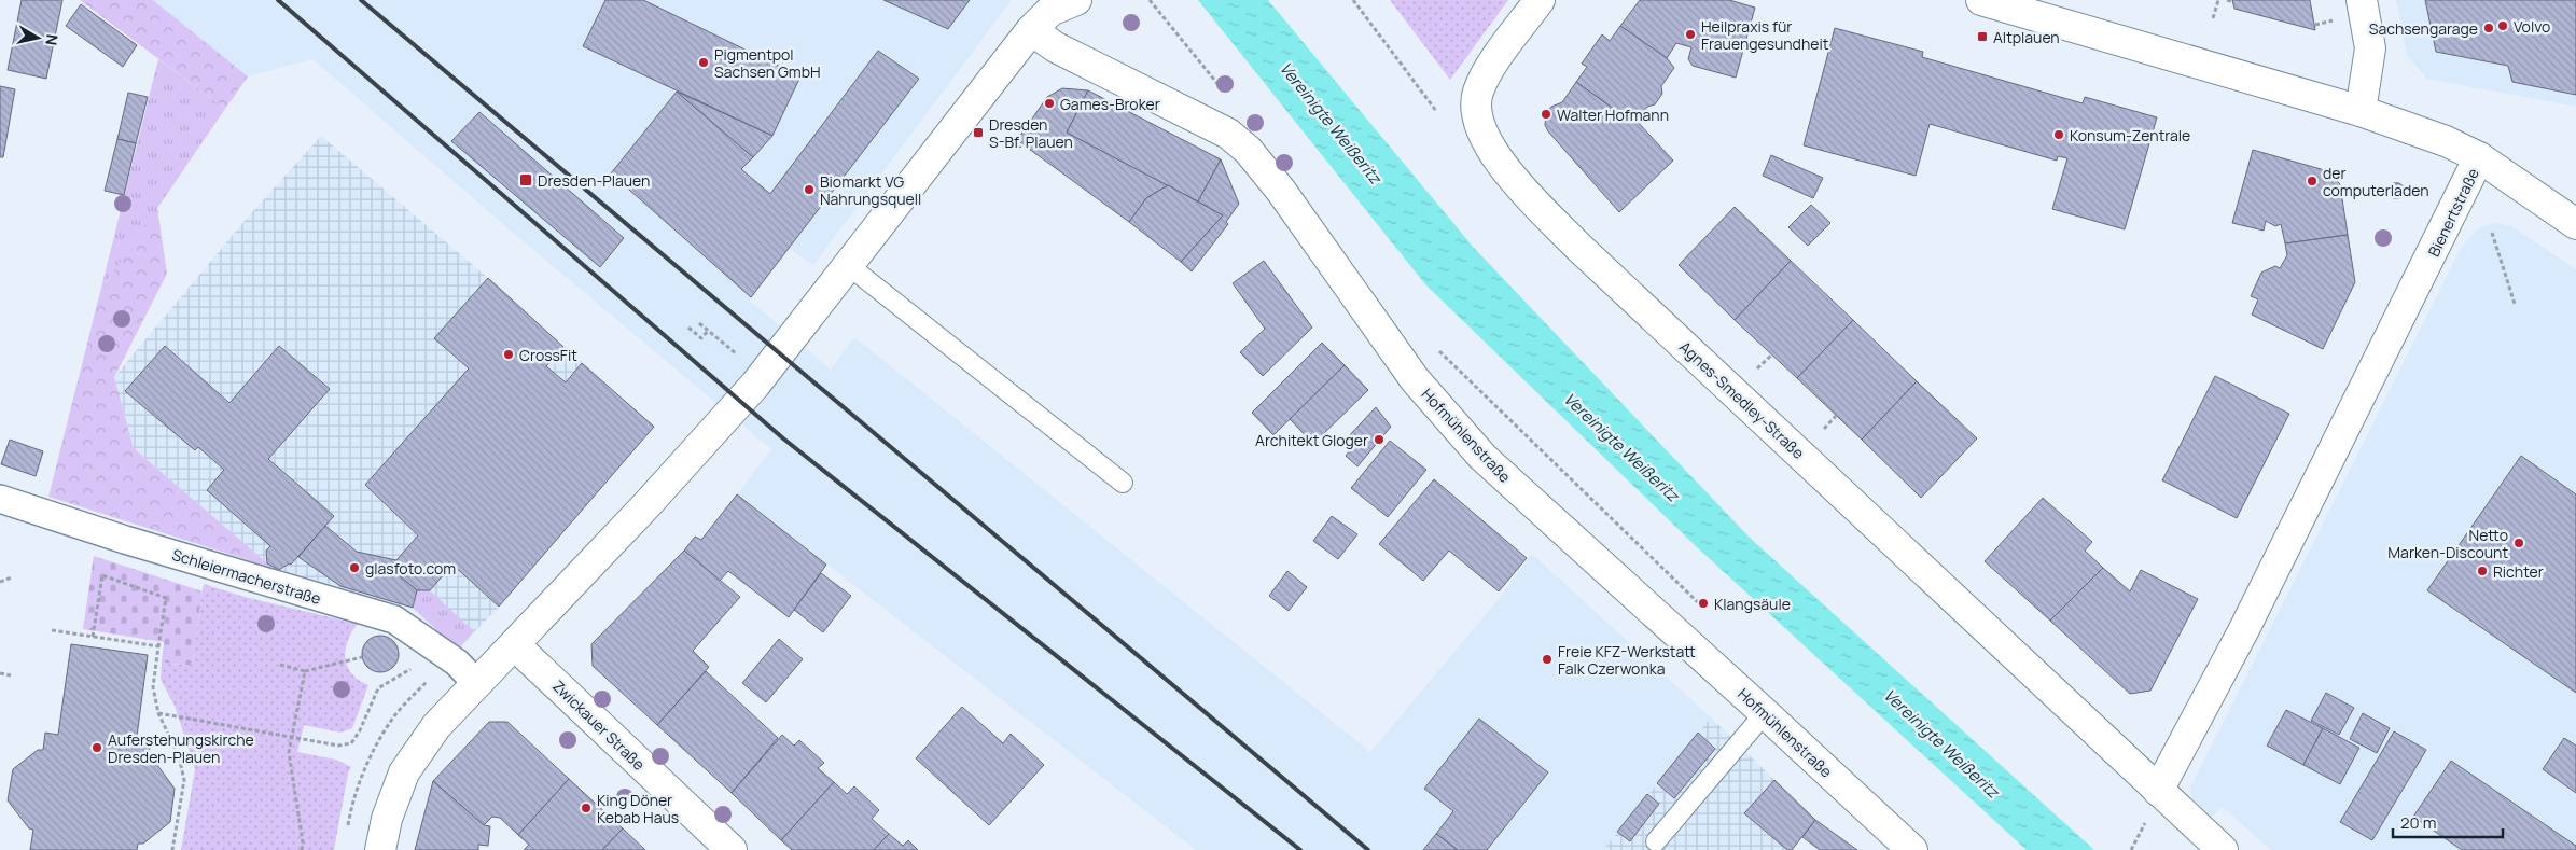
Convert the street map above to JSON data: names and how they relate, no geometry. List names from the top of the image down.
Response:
{
  "streets": {
    "street": [
      "Bienertstraße",
      "Agnes-Smedley-Straße",
      "Hofmühlenstraße",
      "Schleiermacherstraße",
      "Zwickauer Straße"
    ]
  },
  "crossings": [
    ["Bienertstraße", "Agnes-Smedley-Straße"]
  ],
  "water": ["Vereinigte Weißeritz"],
  "places": {
    "other": [
      "Volvo",
      "Sachsengarage",
      "Heilpraxis für Frauengesundheit",
      "Pigmentpol Sachsen GmbH",
      "Games-Broker",
      "Walter Hofmann",
      "Konsum-Zentrale",
      "der computerladen",
      "Biomarkt VG Nahrungsquell",
      "CrossFit",
      "Architekt Gloger",
      "Netto Marken-Discount",
      "glasfoto.com",
      "Richter",
      "Klangsäule",
      "Freie KFZ-Werkstatt Falk Czerwonka",
      "Auferstehungskirche Dresden-Plauen",
      "King Döner Kebab Haus"
    ],
    "transit": ["Altplauen", "Dresden S-Bf. Plauen", "Dresden-Plauen"]
  },
  "scale_bar": "20 m",
  "north": "right"
}
